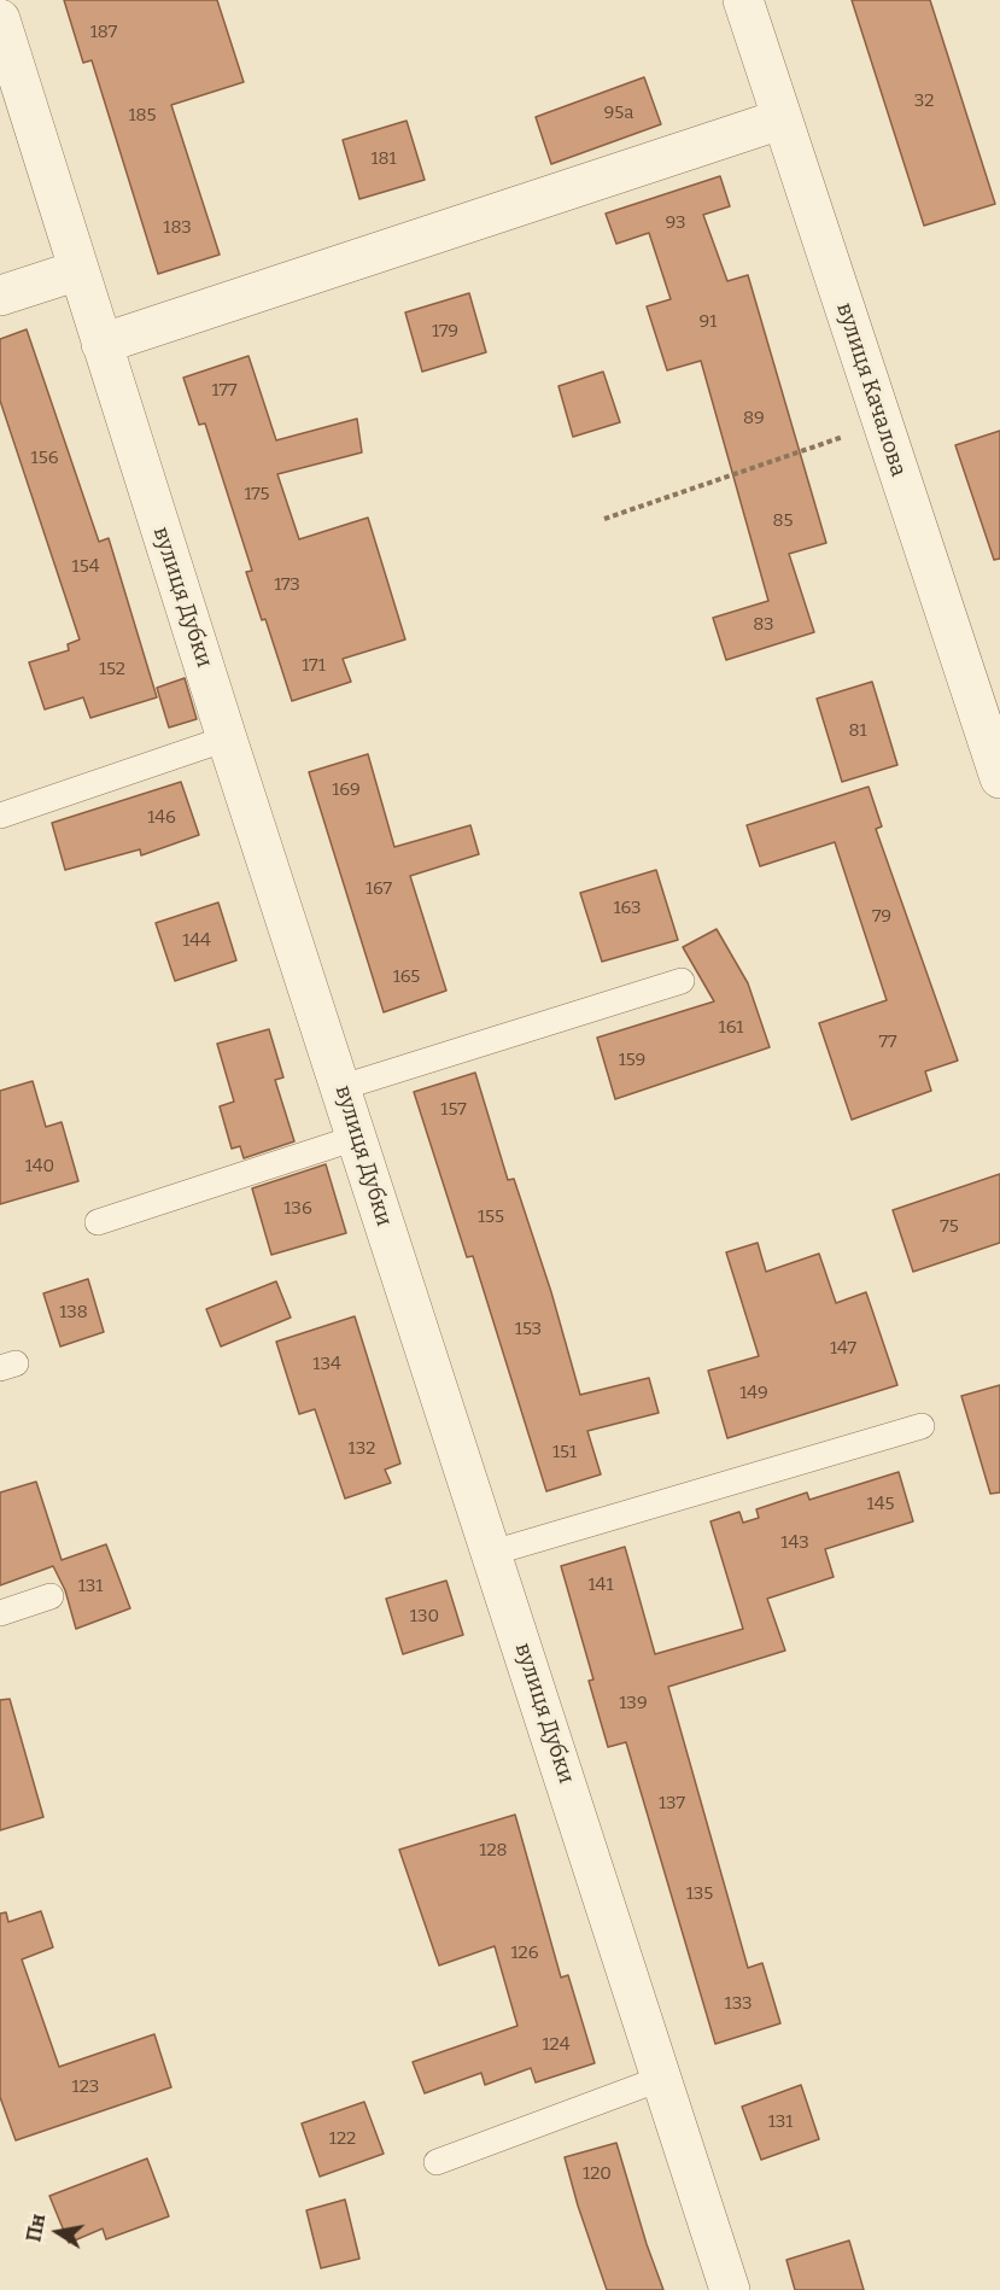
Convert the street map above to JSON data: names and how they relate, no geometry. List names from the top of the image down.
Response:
{
  "streets": {
    "street": ["вулиця Качалова", "вулиця Дубки"]
  },
  "house_numbers": [
    "187",
    "32",
    "95а",
    "185",
    "181",
    "93",
    "183",
    "91",
    "179",
    "177",
    "89",
    "156",
    "175",
    "85",
    "154",
    "173",
    "83",
    "171",
    "152",
    "81",
    "169",
    "146",
    "167",
    "163",
    "79",
    "144",
    "165",
    "161",
    "77",
    "159",
    "157",
    "140",
    "136",
    "155",
    "75",
    "138",
    "153",
    "147",
    "134",
    "149",
    "132",
    "151",
    "145",
    "143",
    "141",
    "131",
    "130",
    "139",
    "137",
    "128",
    "135",
    "126",
    "133",
    "124",
    "123",
    "131",
    "122",
    "120"
  ],
  "north": "left"
}
